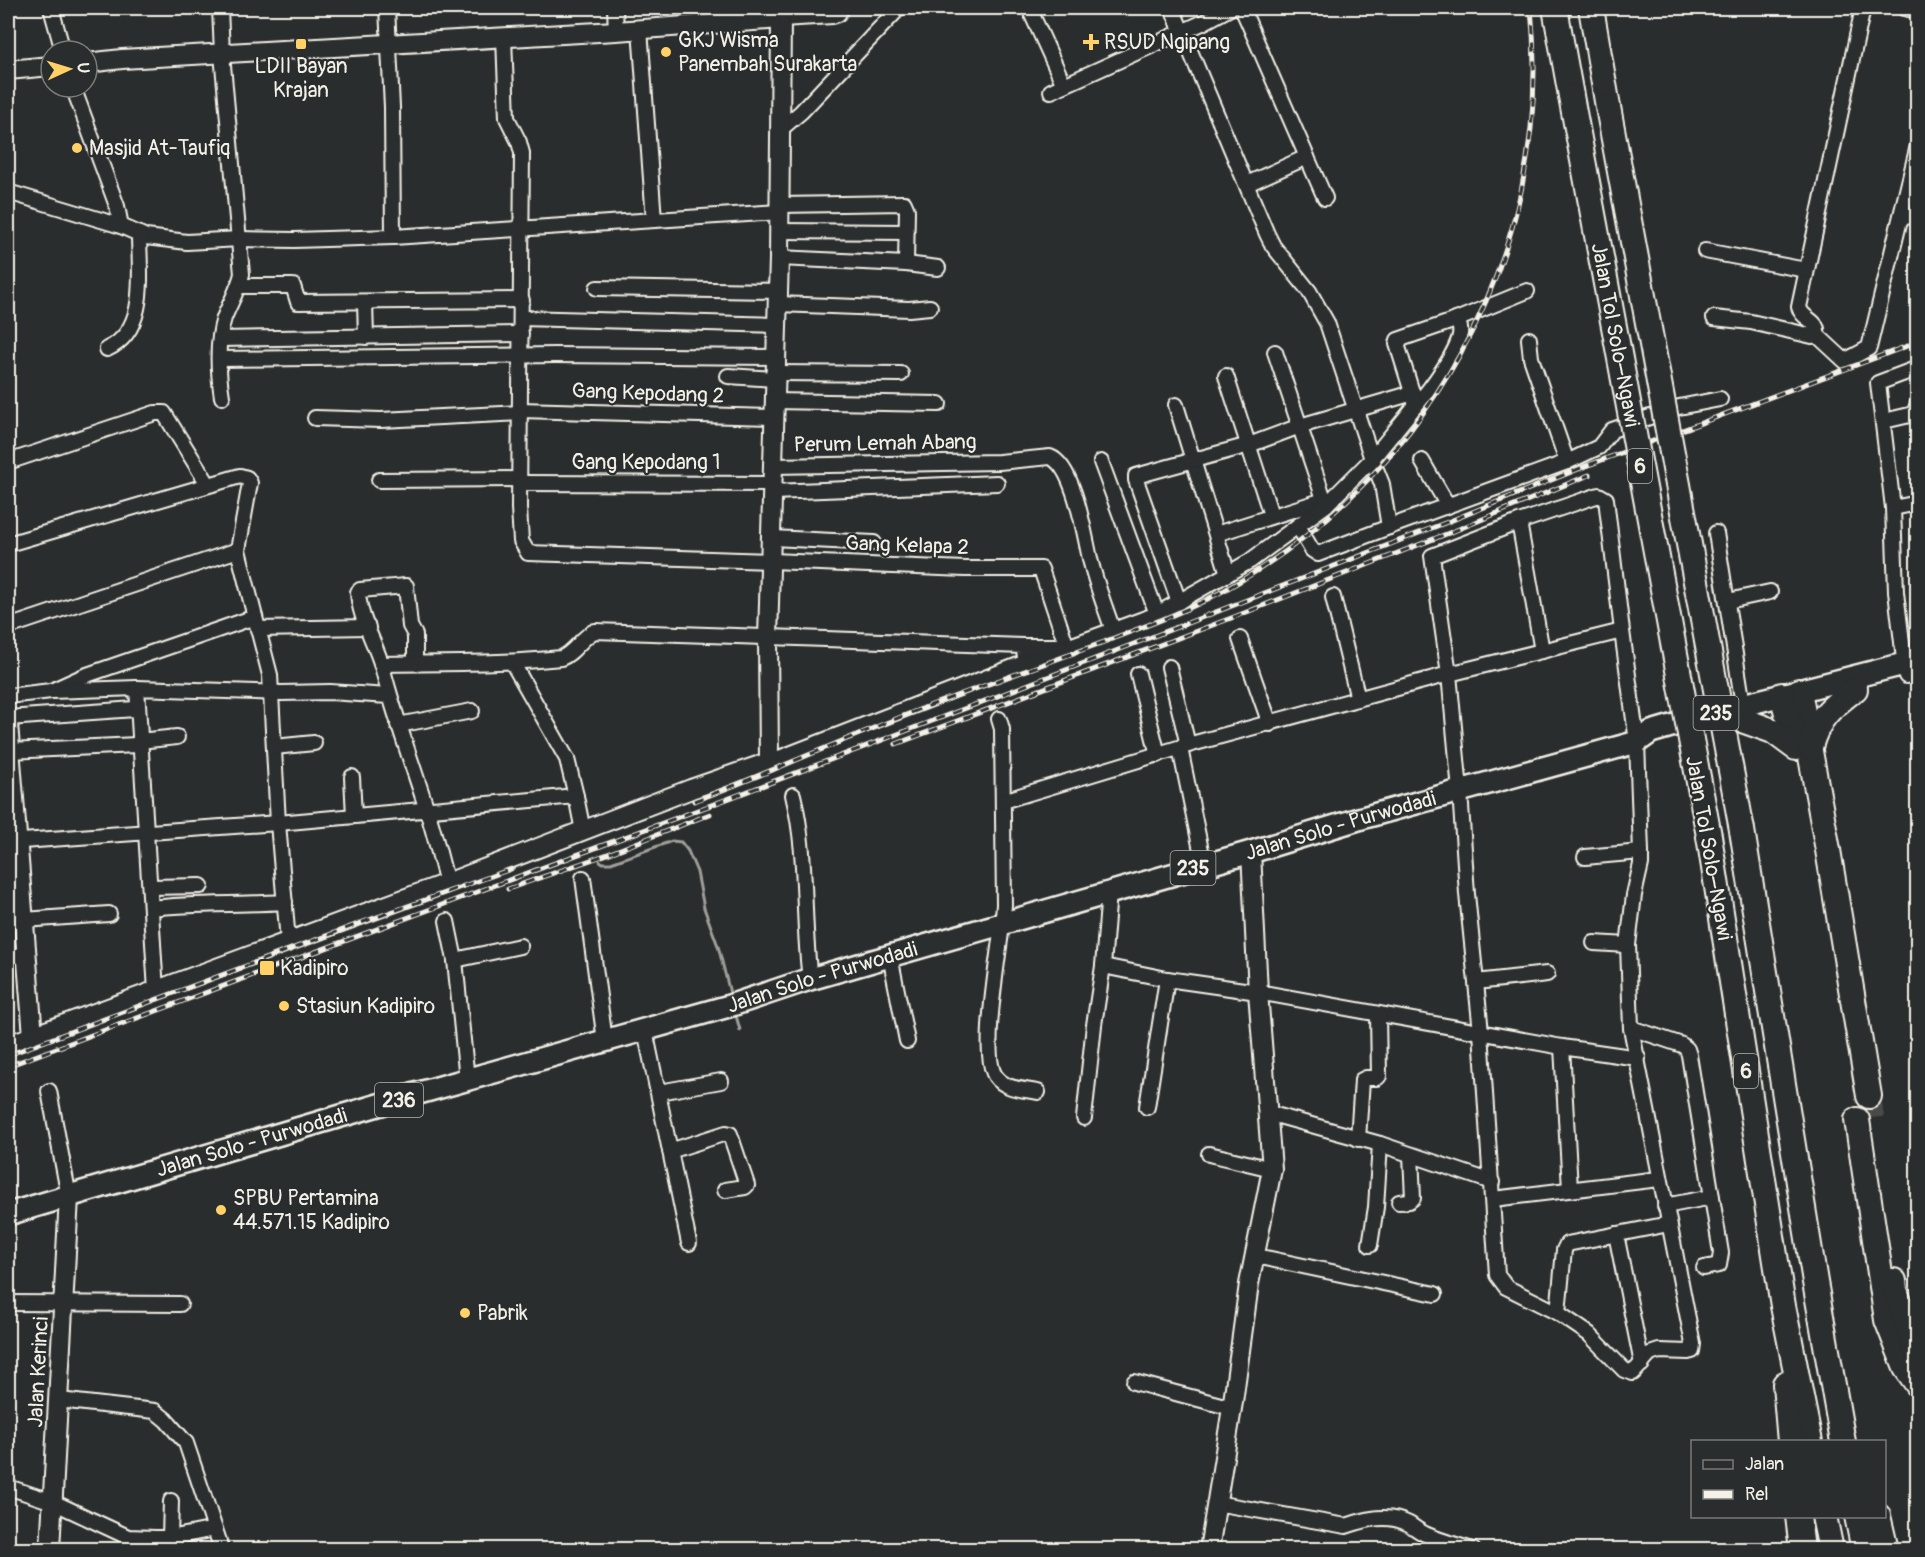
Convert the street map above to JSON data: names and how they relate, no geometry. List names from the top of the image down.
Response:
{
  "streets": {
    "highway": ["Jalan Tol Solo–Ngawi", "6"],
    "main road": ["235", "Jalan Solo - Purwodadi", "236"],
    "street": [
      "Gang Kepodang 2",
      "Perum Lemah Abang",
      "Gang Kepodang 1",
      "Gang Kelapa 2",
      "Jalan Kerinci"
    ]
  },
  "crossings": [
    ["Perum Lemah Abang", "Gang Kepodang 1"],
    ["Gang Kepodang 1", "Gang Kelapa 2"],
    ["Jalan Solo - Purwodadi", "Jalan Kerinci"]
  ],
  "places": {
    "health": ["RSUD Ngipang"],
    "transit": ["LDII Bayan Krajan", "Kadipiro"],
    "other": [
      "GKJ Wisma Panembah Surakarta",
      "Masjid At-Taufiq",
      "Stasiun Kadipiro",
      "SPBU Pertamina 44.571.15 Kadipiro",
      "Pabrik"
    ]
  },
  "legend": ["Jalan", "Rel"],
  "north": "right"
}
